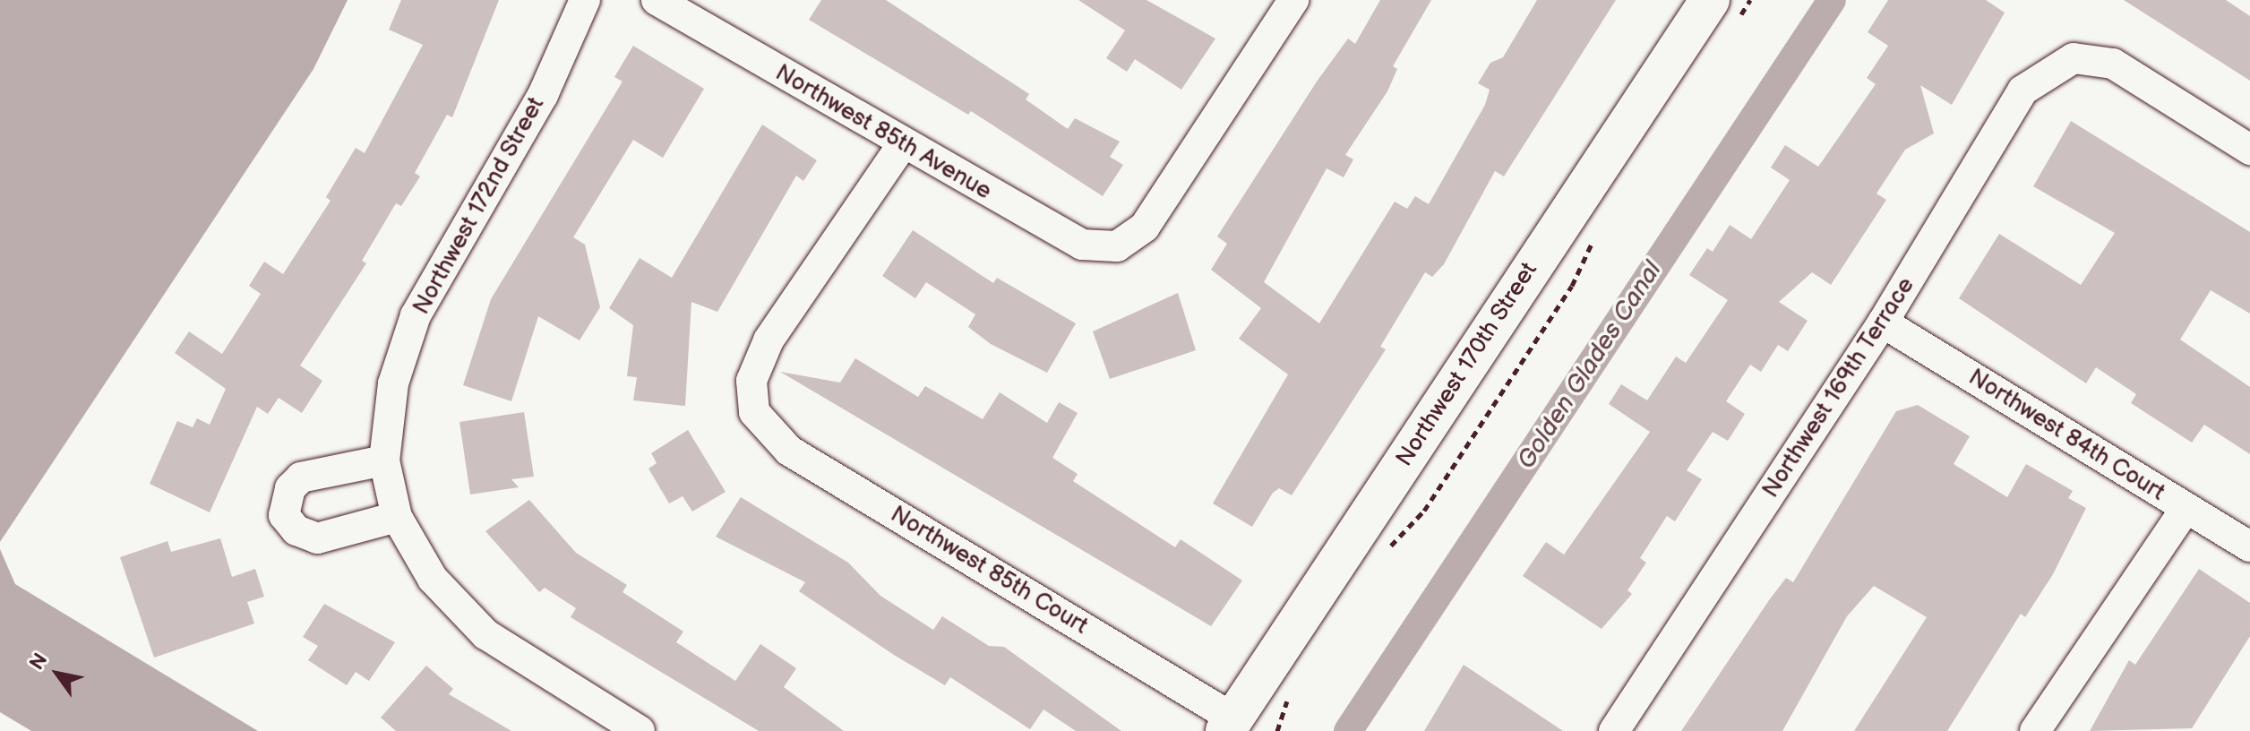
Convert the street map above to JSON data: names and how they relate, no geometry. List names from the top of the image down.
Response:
{
  "streets": {
    "street": [
      "Northwest 85th Avenue",
      "Northwest 172nd Street",
      "Northwest 170th Street",
      "Northwest 169th Terrace",
      "Northwest 84th Court",
      "Northwest 85th Court"
    ]
  },
  "crossings": [
    ["Northwest 85th Avenue", "Northwest 85th Court"],
    ["Northwest 170th Street", "Northwest 85th Court"],
    ["Northwest 169th Terrace", "Northwest 84th Court"]
  ],
  "water": ["Golden Glades Canal"],
  "north": "top left"
}
